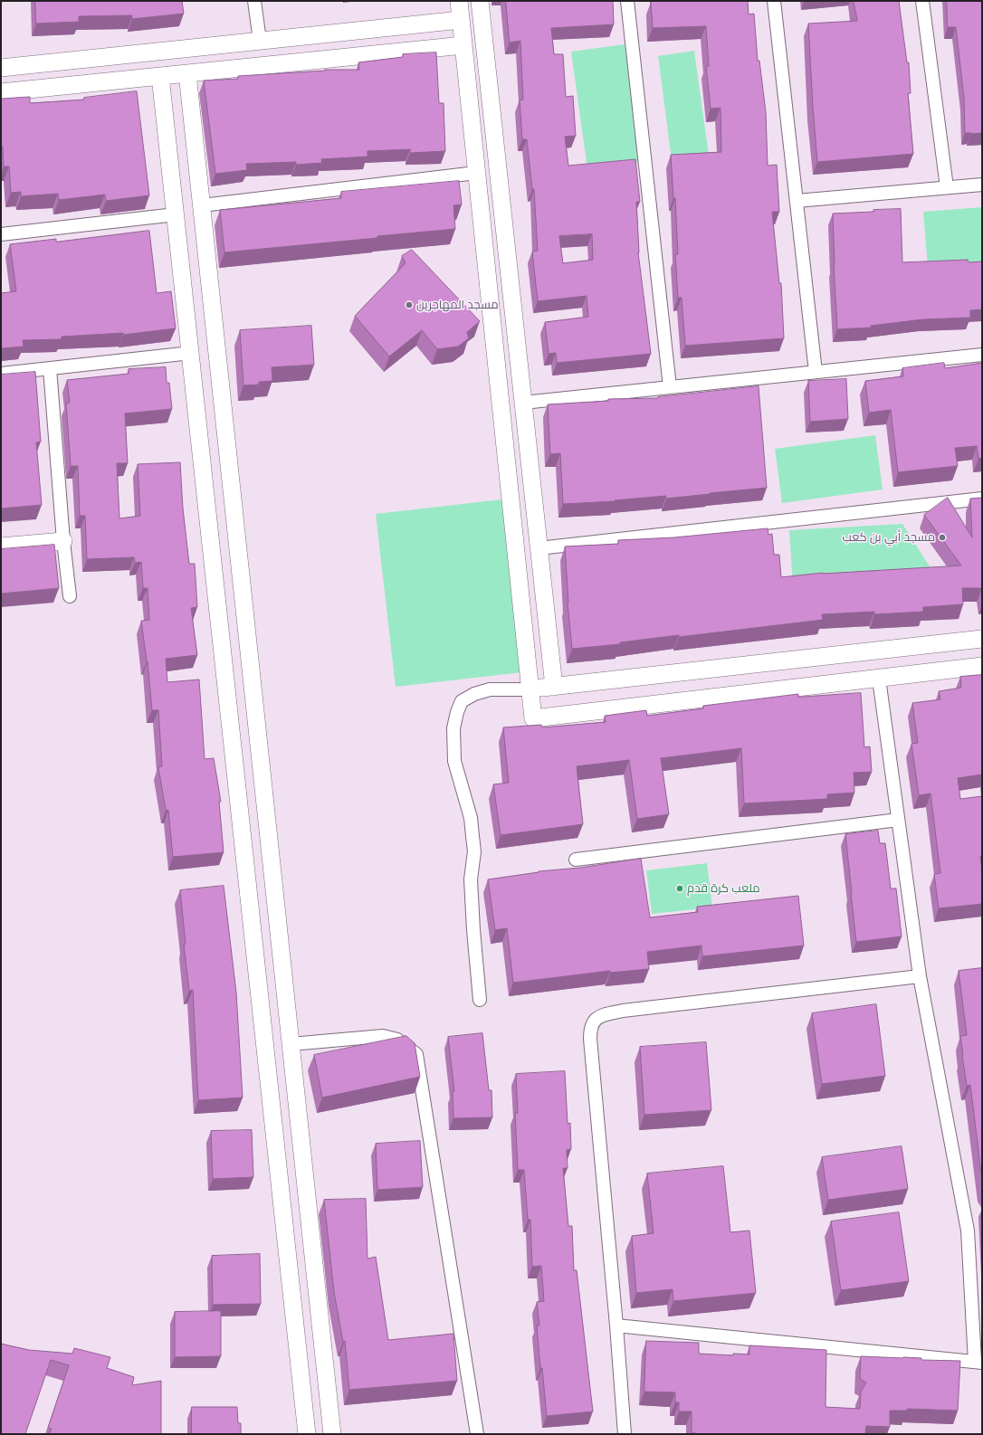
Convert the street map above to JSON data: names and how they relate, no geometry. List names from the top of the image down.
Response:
{
  "places": ["مسجد المهاجرين", "مسجد أبي بن كعب", "ملعب كرة قدم"]
}
